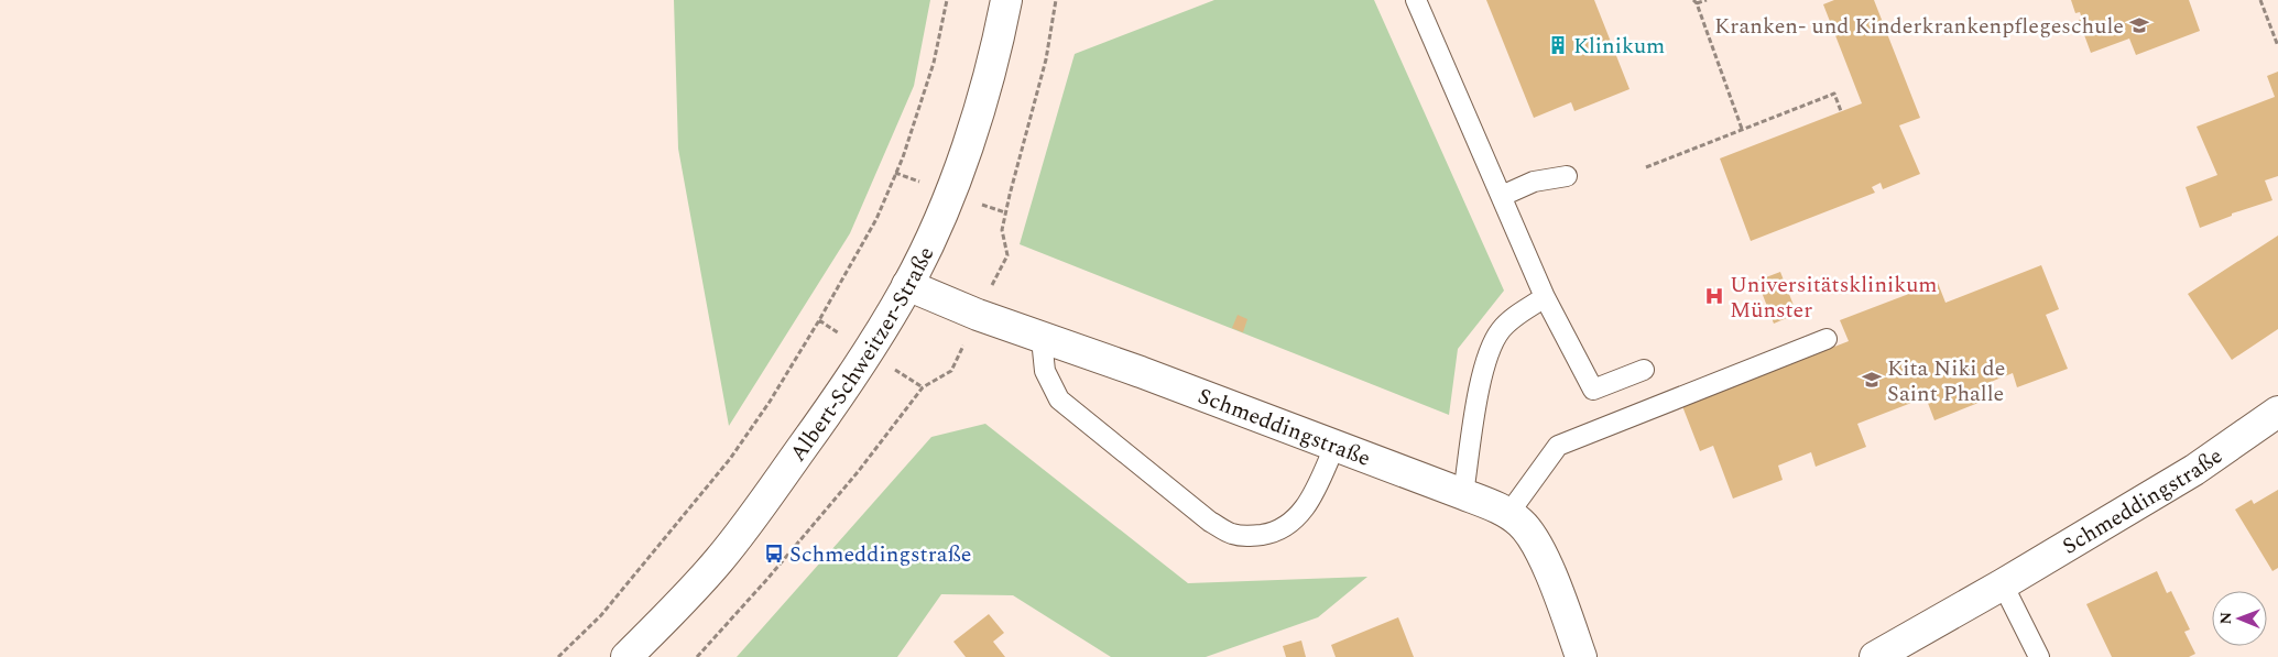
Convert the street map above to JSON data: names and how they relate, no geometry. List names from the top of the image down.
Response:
{
  "streets": {
    "street": ["Albert-Schweitzer-Straße", "Schmeddingstraße"]
  },
  "crossings": [
    ["Albert-Schweitzer-Straße", "Schmeddingstraße"]
  ],
  "places": {
    "school or university": ["Kranken- und Kinderkrankenpflegeschule", "Kita Niki de Saint Phalle"],
    "building": ["Klinikum"],
    "hospital": ["Universitätsklinikum Münster"],
    "bus stop": ["Schmeddingstraße"]
  },
  "north": "left"
}
